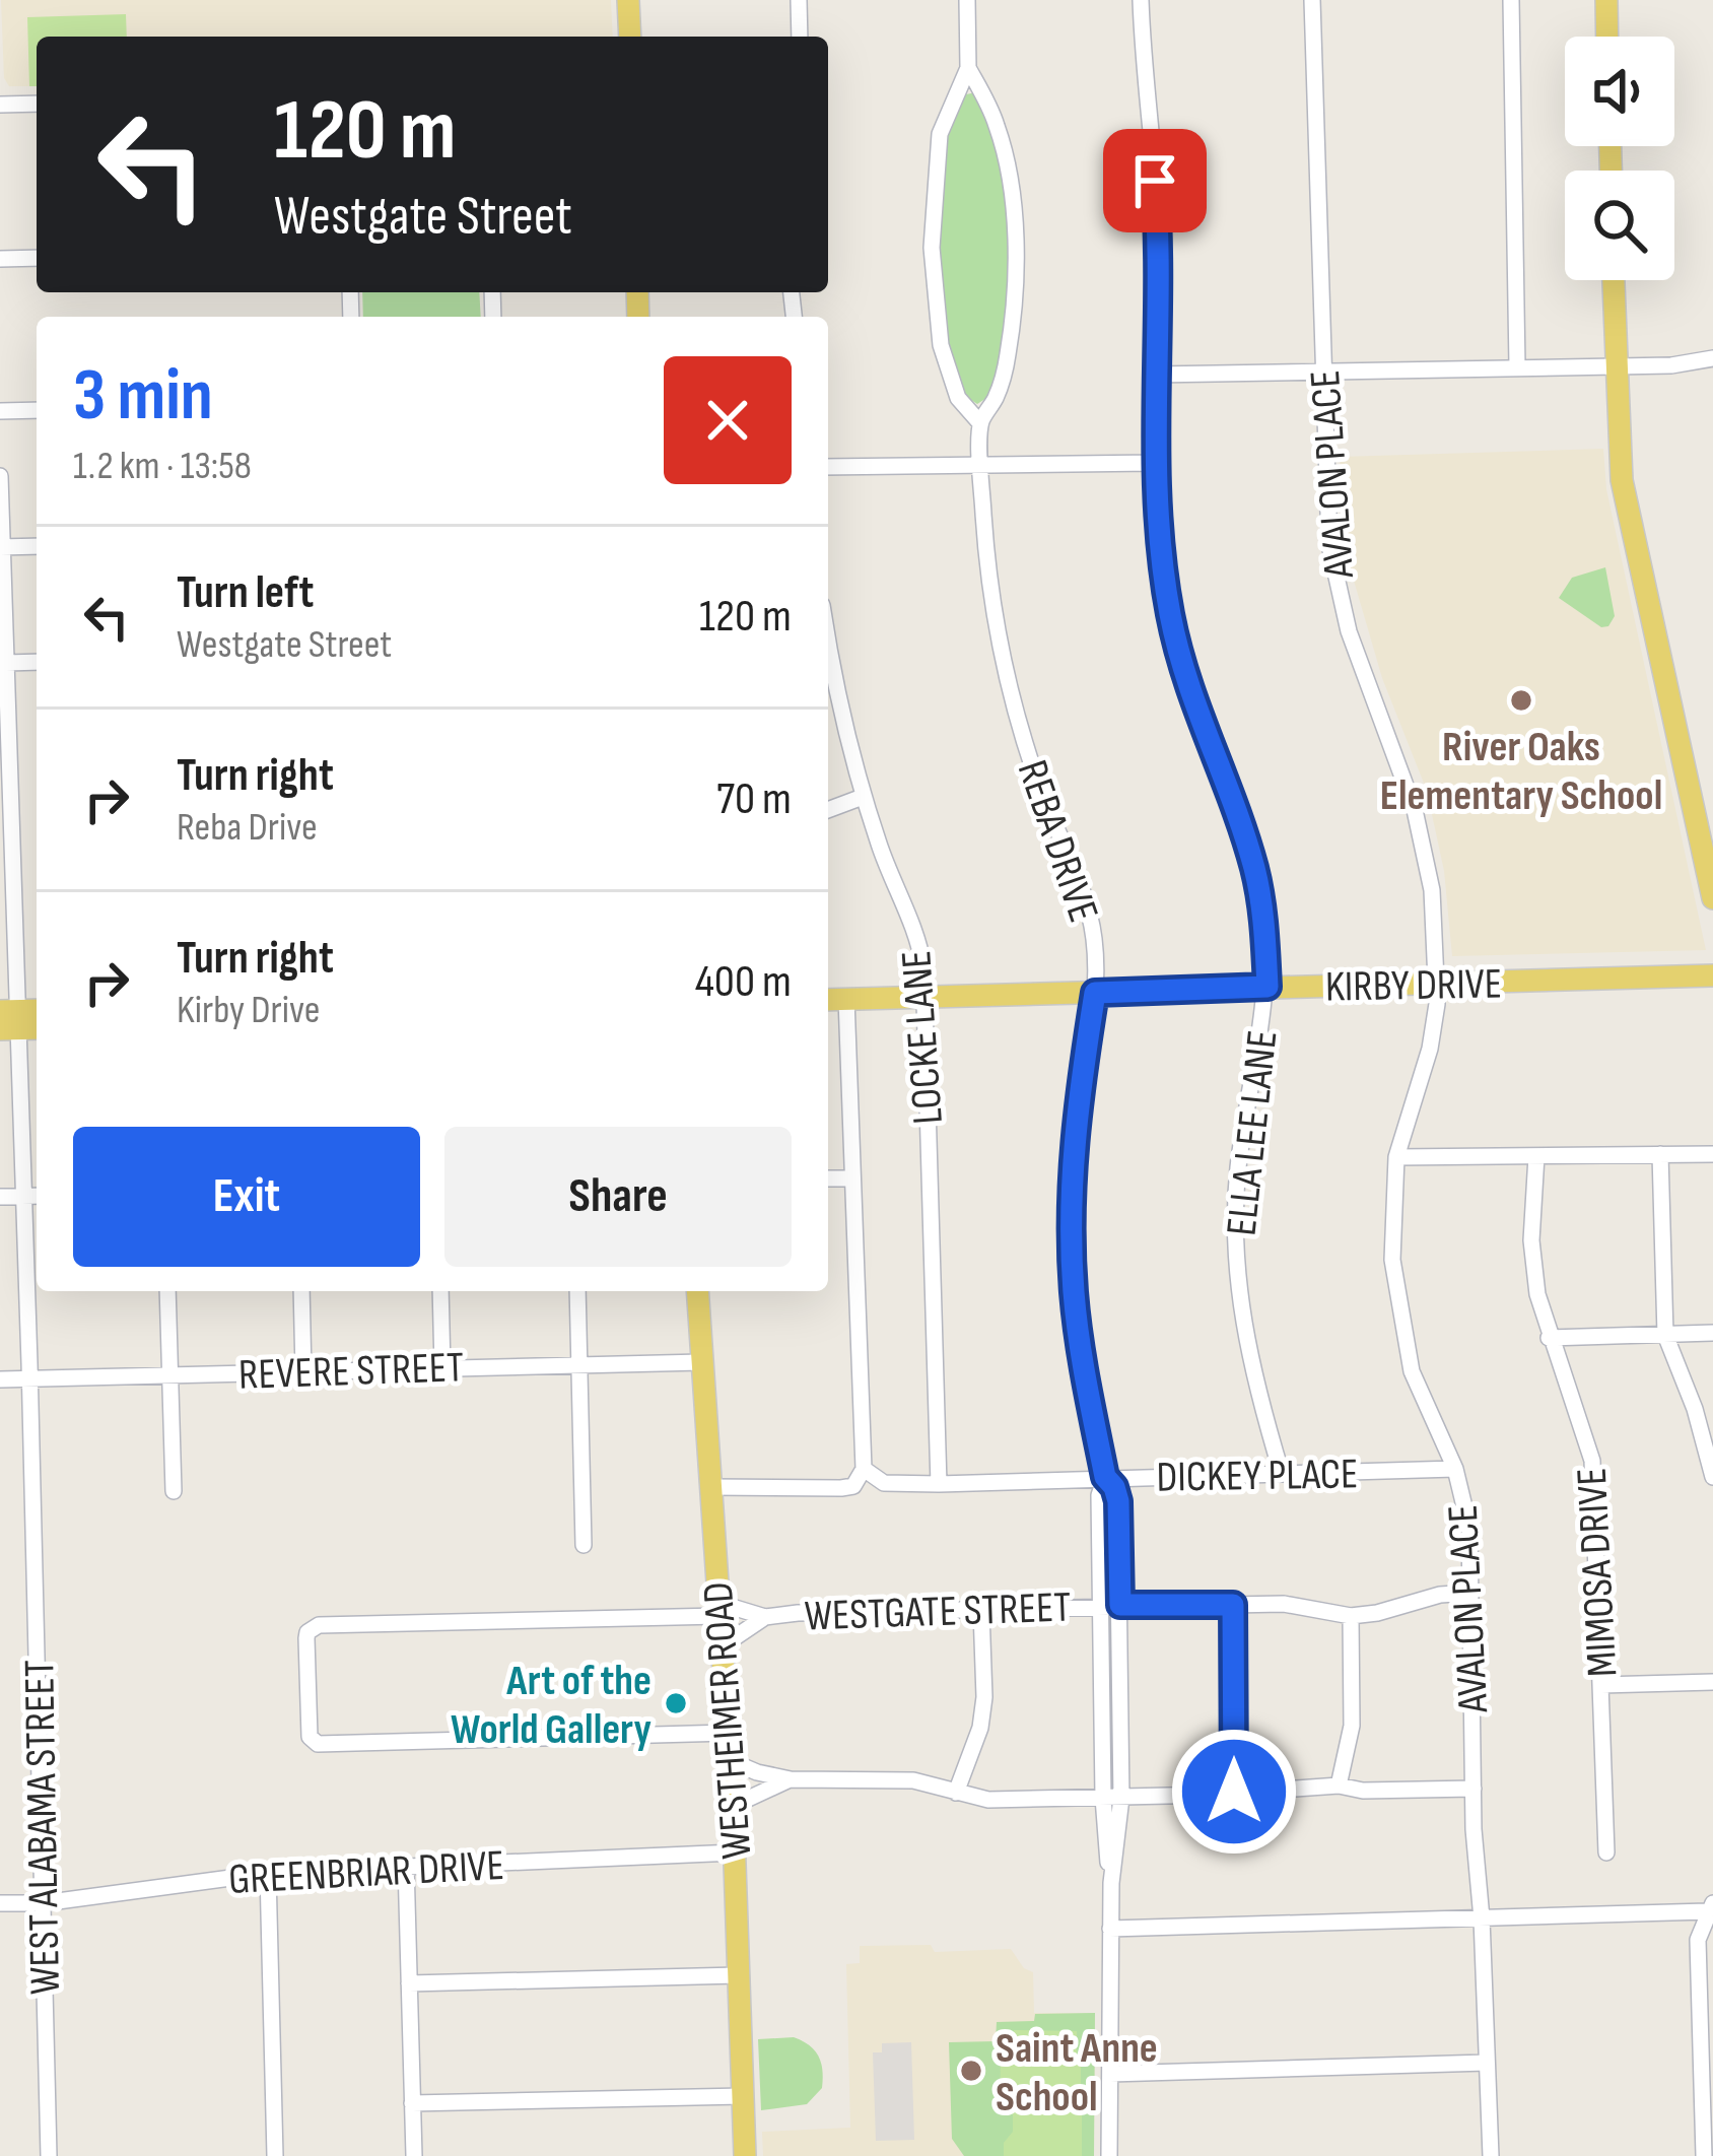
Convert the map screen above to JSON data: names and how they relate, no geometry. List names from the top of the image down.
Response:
{
  "streets": {
    "main road": ["KIRBY DRIVE", "WESTHEIMER ROAD"],
    "street": [
      "AVALON PLACE",
      "REBA DRIVE",
      "LOCKE LANE",
      "ELLA LEE LANE",
      "REVERE STREET",
      "DICKEY PLACE",
      "MIMOSA DRIVE",
      "WESTGATE STREET",
      "WEST ALABAMA STREET",
      "GREENBRIAR DRIVE"
    ]
  },
  "crossings": [
    ["AVALON PLACE", "KIRBY DRIVE"],
    ["AVALON PLACE", "DICKEY PLACE"],
    ["AVALON PLACE", "WESTGATE STREET"],
    ["REBA DRIVE", "KIRBY DRIVE"],
    ["REBA DRIVE", "DICKEY PLACE"],
    ["REBA DRIVE", "WESTGATE STREET"],
    ["KIRBY DRIVE", "LOCKE LANE"],
    ["KIRBY DRIVE", "ELLA LEE LANE"],
    ["LOCKE LANE", "DICKEY PLACE"],
    ["ELLA LEE LANE", "DICKEY PLACE"],
    ["REVERE STREET", "WESTHEIMER ROAD"],
    ["REVERE STREET", "WEST ALABAMA STREET"],
    ["WESTGATE STREET", "WESTHEIMER ROAD"],
    ["WESTHEIMER ROAD", "GREENBRIAR DRIVE"],
    ["WEST ALABAMA STREET", "GREENBRIAR DRIVE"]
  ],
  "places": ["River Oaks Elementary School", "Art of the World Gallery", "Saint Anne School"],
  "page": {
    "turn": ["120 m", "Westgate Street"],
    "heading": ["3 min", "1.2 km · 13:58"],
    "list": [
      {
        "name": "Turn left",
        "note": "Westgate Street",
        "value": "120 m"
      },
      {
        "name": "Turn right",
        "note": "Reba Drive",
        "value": "70 m"
      },
      {
        "name": "Turn right",
        "note": "Kirby Drive",
        "value": "400 m"
      }
    ],
    "buttons": ["Exit", "Share"]
  }
}
